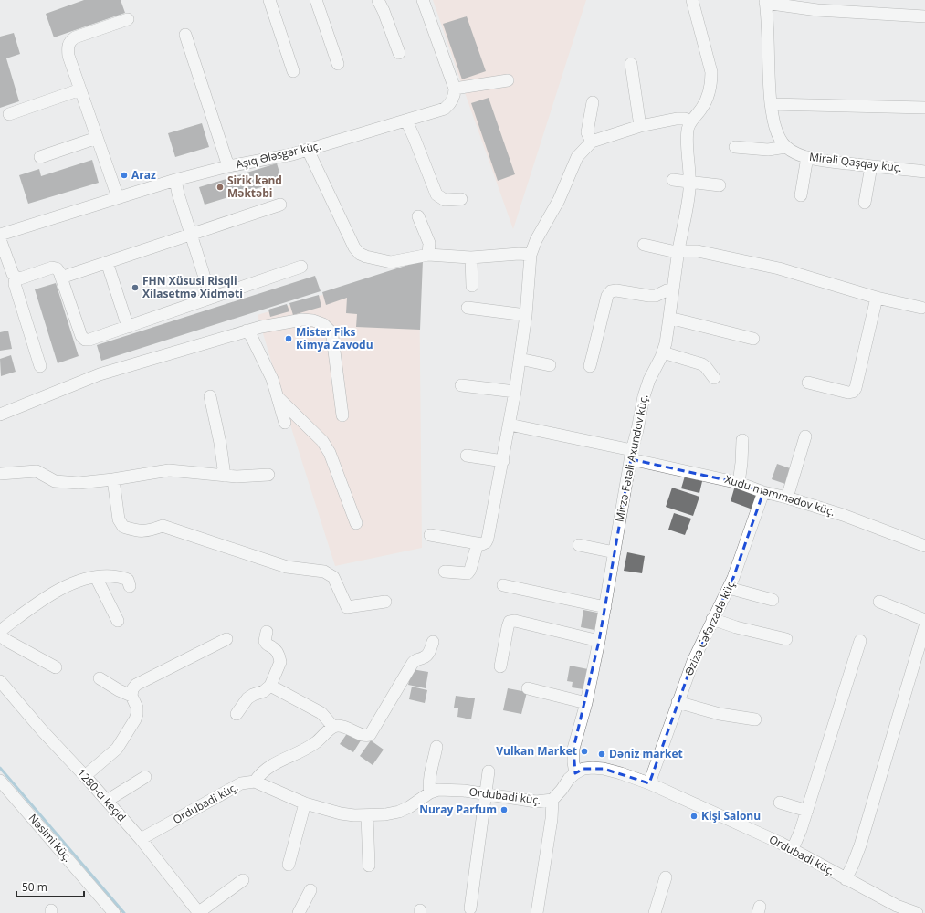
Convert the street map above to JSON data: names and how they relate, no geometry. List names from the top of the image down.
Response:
{
  "streets": {
    "street": [
      "Aşıq Ələsgər küç.",
      "Mirəli Qaşqay küç.",
      "Mirzə Fətəli Axundov küç.",
      "Xudu məmmədov küç.",
      "Əzizə Cəfərzadə küç.",
      "1280-cı keçid",
      "Ordubadi küç.",
      "Nəsimi küç."
    ]
  },
  "crossings": [
    ["Mirzə Fətəli Axundov küç.", "Xudu məmmədov küç."],
    ["Mirzə Fətəli Axundov küç.", "Ordubadi küç."],
    ["Xudu məmmədov küç.", "Əzizə Cəfərzadə küç."],
    ["Əzizə Cəfərzadə küç.", "Ordubadi küç."],
    ["1280-cı keçid", "Ordubadi küç."]
  ],
  "places": [
    "Araz",
    "Sirik kənd Məktəbi",
    "FHN Xüsusi Risqli Xilasetmə Xidməti",
    "Mister Fiks Kimya Zavodu",
    "Vulkan Market",
    "Dəniz market",
    "Nuray Parfum",
    "Kişi Salonu"
  ],
  "scale_bar": "50 m"
}
